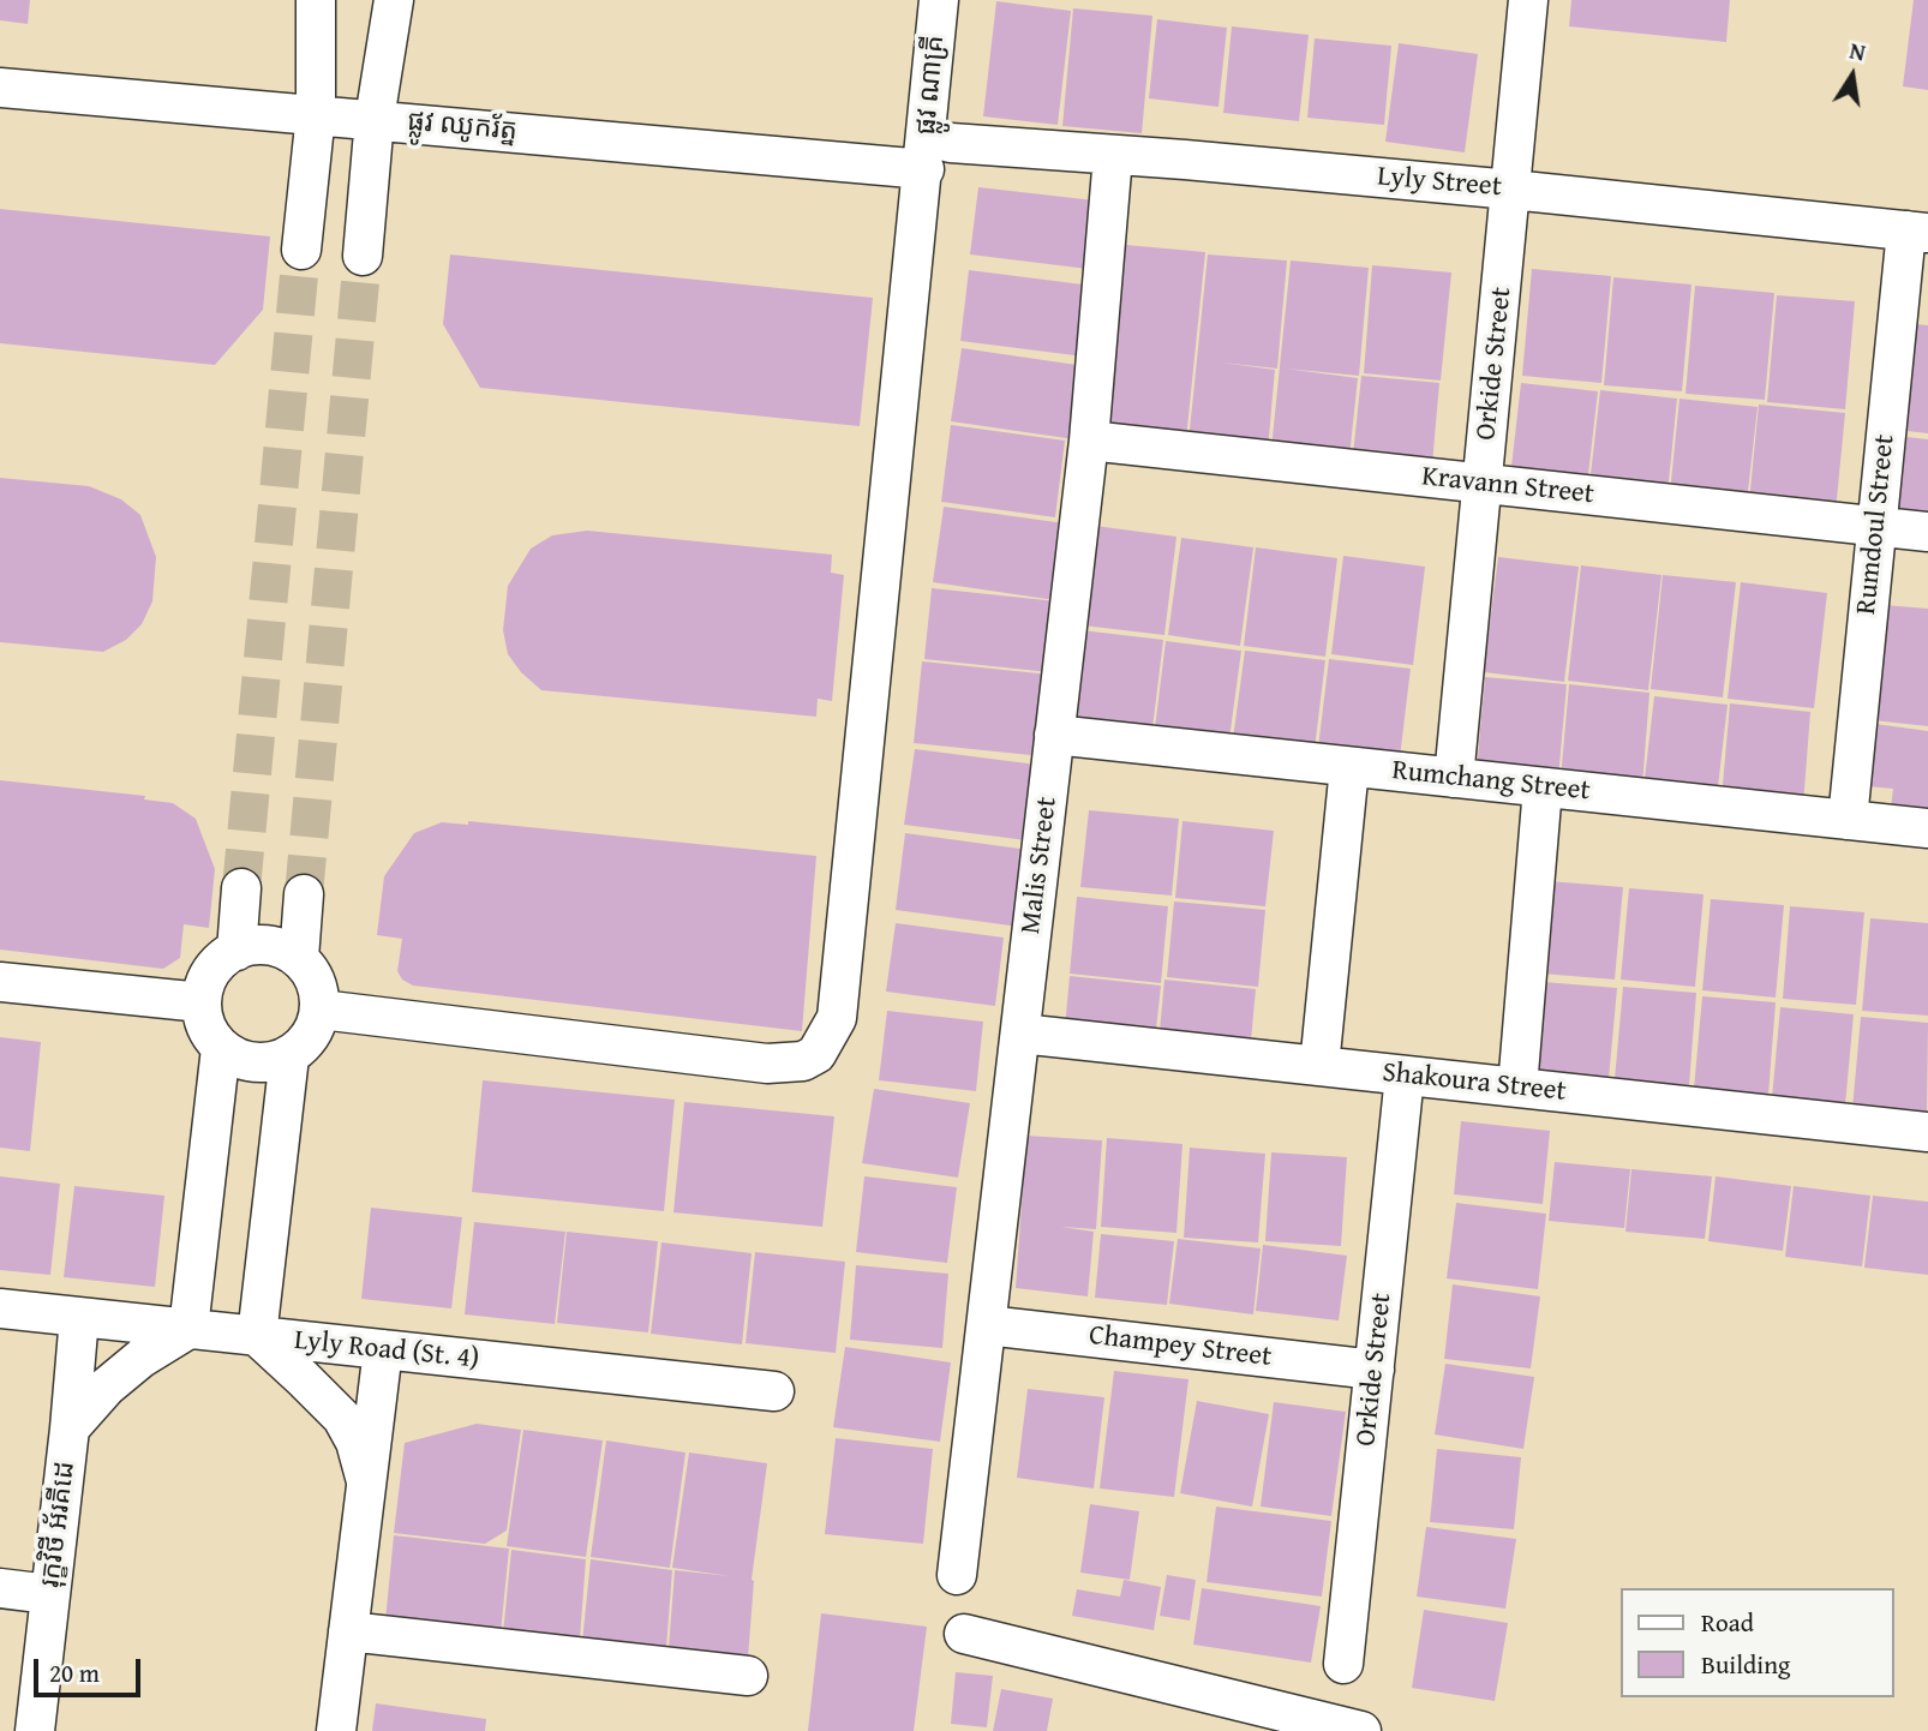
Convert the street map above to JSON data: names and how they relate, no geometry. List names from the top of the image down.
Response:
{
  "streets": {
    "street": [
      "ផ្លូវ ណាគ្រី",
      "ផ្លូវ ឈូករ័ត្ន",
      "Lyly Street",
      "Orkide Street",
      "Kravann Street",
      "Rumdoul Street",
      "Rumchang Street",
      "Malis Street",
      "Shakoura Street",
      "Champey Street",
      "Lyly Road (St. 4)",
      "រុក្ខវិថី អ័រគីដេ"
    ]
  },
  "crossings": [
    ["ផ្លូវ ណាគ្រី", "ផ្លូវ ឈូករ័ត្ន"],
    ["Lyly Street", "Orkide Street"],
    ["Lyly Street", "Rumdoul Street"],
    ["Lyly Street", "Malis Street"],
    ["Orkide Street", "Kravann Street"],
    ["Orkide Street", "Rumchang Street"],
    ["Orkide Street", "Shakoura Street"],
    ["Orkide Street", "Champey Street"],
    ["Kravann Street", "Rumdoul Street"],
    ["Kravann Street", "Malis Street"],
    ["Rumdoul Street", "Rumchang Street"],
    ["Rumchang Street", "Malis Street"],
    ["Malis Street", "Shakoura Street"],
    ["Malis Street", "Champey Street"],
    ["Lyly Road (St. 4)", "រុក្ខវិថី អ័រគីដេ"]
  ],
  "legend": ["Road", "Building"],
  "scale_bar": "20 m",
  "north": "top"
}
